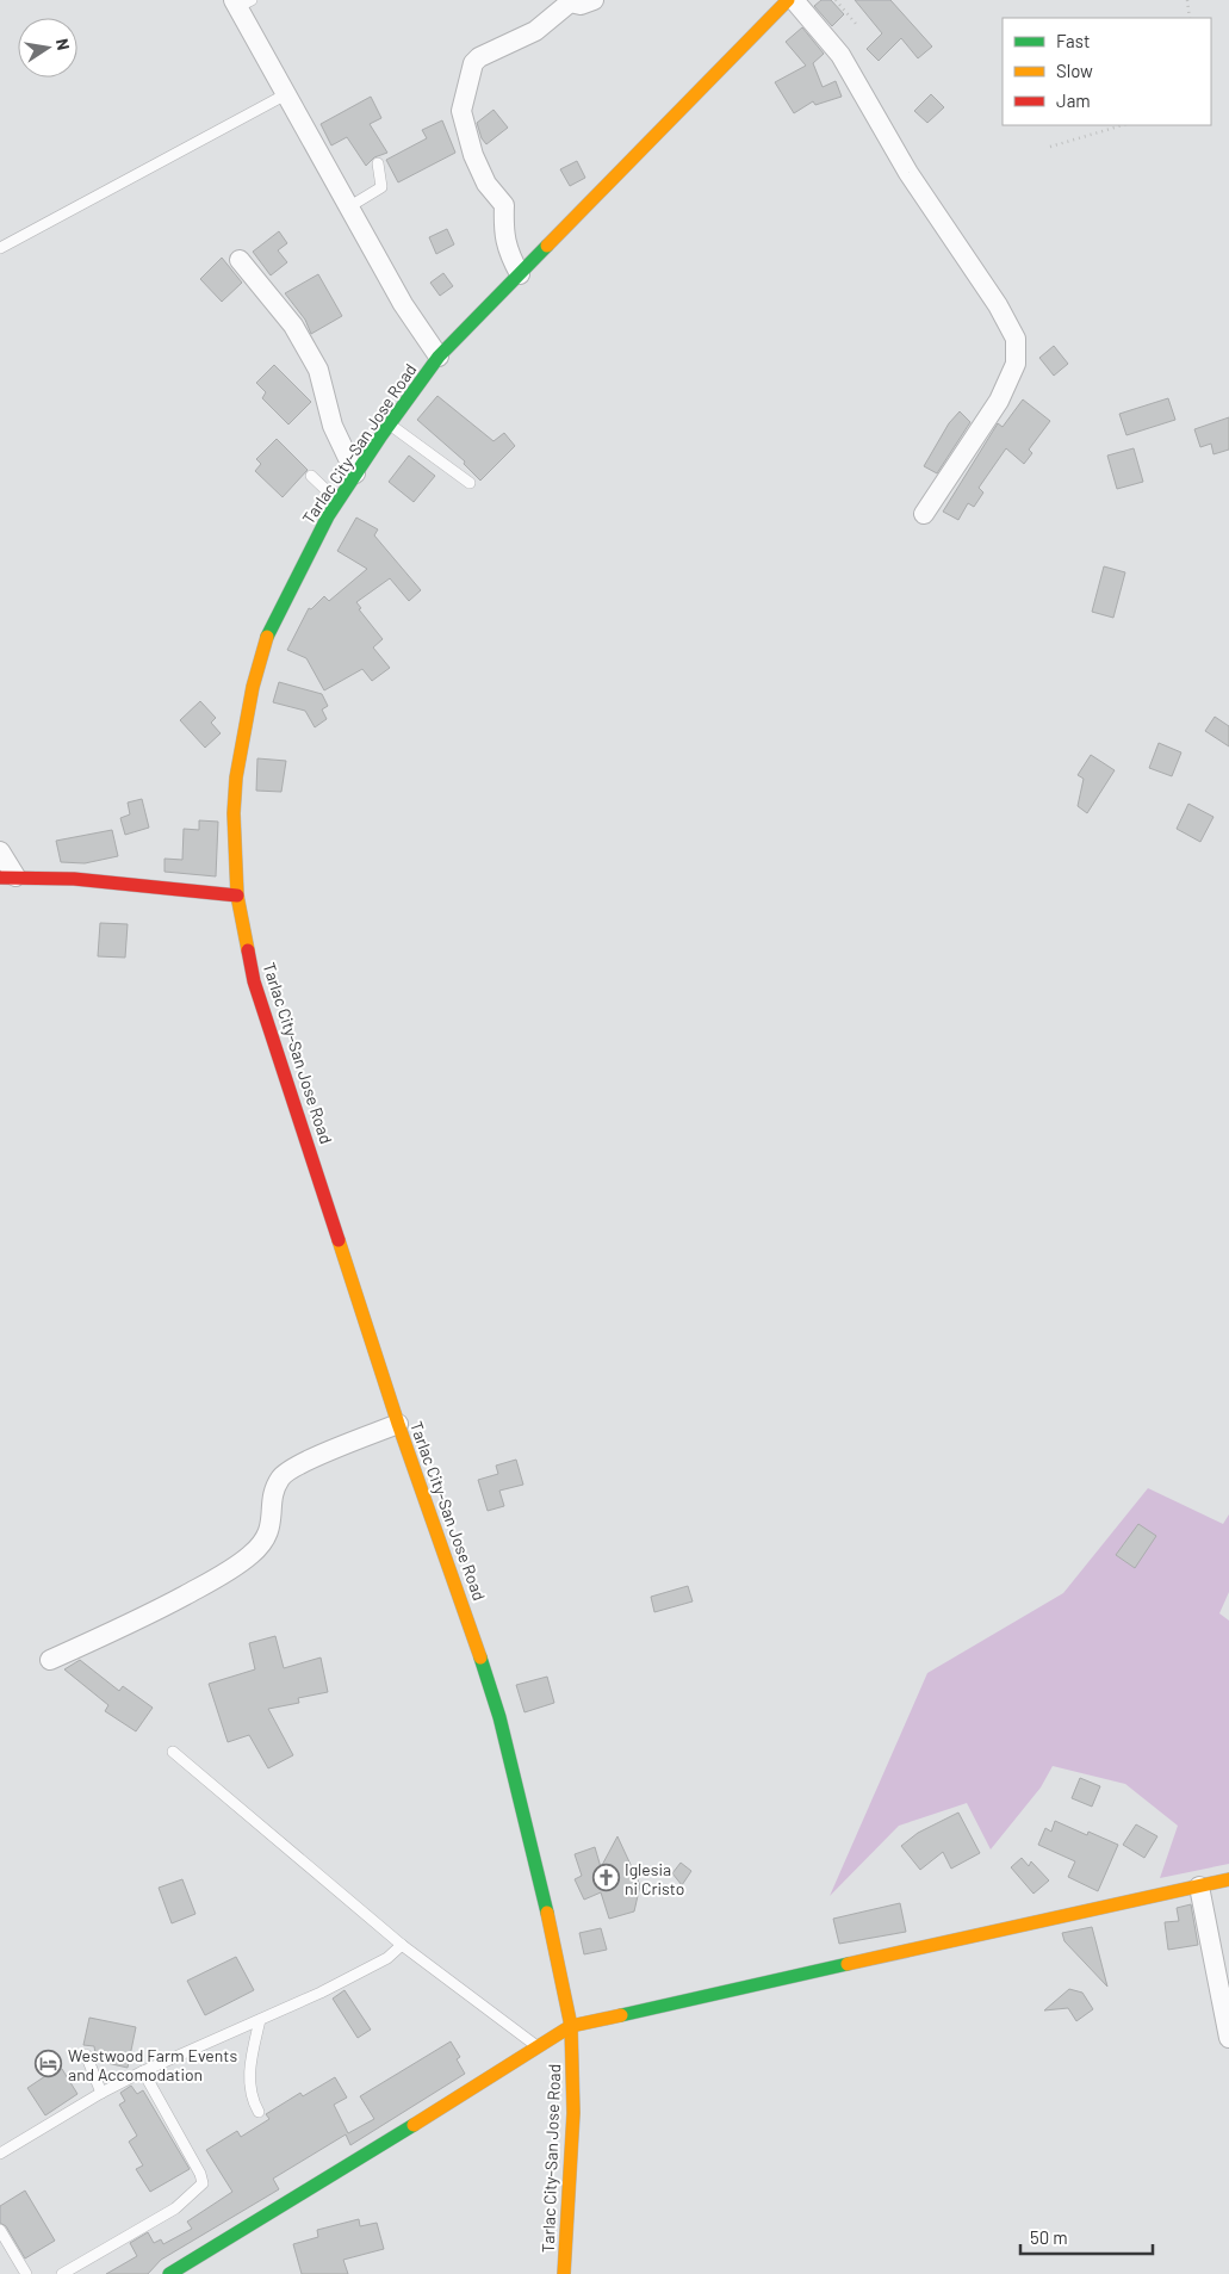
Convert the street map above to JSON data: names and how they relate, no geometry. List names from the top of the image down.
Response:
{
  "streets": {
    "main road": ["Tarlac City-San Jose Road"]
  },
  "places": {
    "church": ["Iglesia ni Cristo"],
    "hotel": ["Westwood Farm Events and Accomodation"]
  },
  "legend": ["Fast", "Slow", "Jam"],
  "scale_bar": "50 m",
  "north": "right"
}
